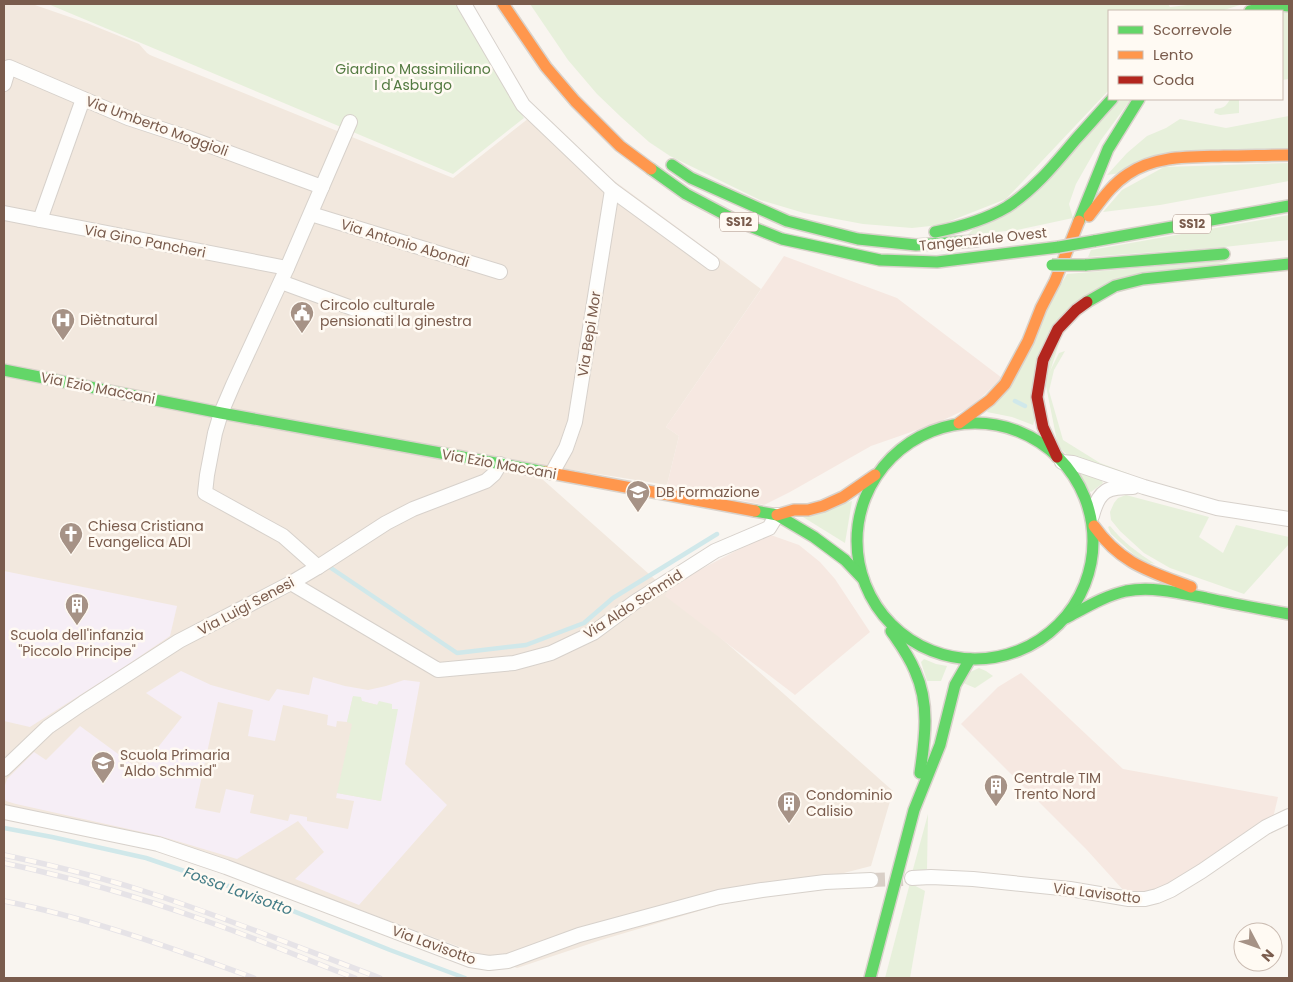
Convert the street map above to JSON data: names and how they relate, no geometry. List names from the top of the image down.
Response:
{
  "streets": {
    "main road": ["SS12", "Tangenziale Ovest", "Via Ezio Maccani"],
    "street": [
      "Via Umberto Moggioli",
      "Via Gino Pancheri",
      "Via Antonio Abondi",
      "Via Bepi Mor",
      "Via Aldo Schmid",
      "Via Luigi Senesi",
      "Via Lavisotto"
    ]
  },
  "crossings": [
    ["Via Bepi Mor", "Via Ezio Maccani"],
    ["Via Ezio Maccani", "Via Aldo Schmid"],
    ["Via Ezio Maccani", "Via Luigi Senesi"],
    ["Via Aldo Schmid", "Via Luigi Senesi"]
  ],
  "water": ["Fossa Lavisotto"],
  "parks": ["Giardino Massimiliano I d'Asburgo"],
  "places": {
    "public building": ["Circolo culturale pensionati la ginestra"],
    "hospital": ["Diètnatural"],
    "school or university": ["DB Formazione", "Scuola Primaria \"Aldo Schmid\""],
    "church": ["Chiesa Cristiana Evangelica ADI"],
    "building": ["Scuola dell'infanzia \"Piccolo Principe\"", "Centrale TIM Trento Nord", "Condominio Calisio"]
  },
  "legend": ["Scorrevole", "Lento", "Coda"],
  "north": "bottom right"
}
